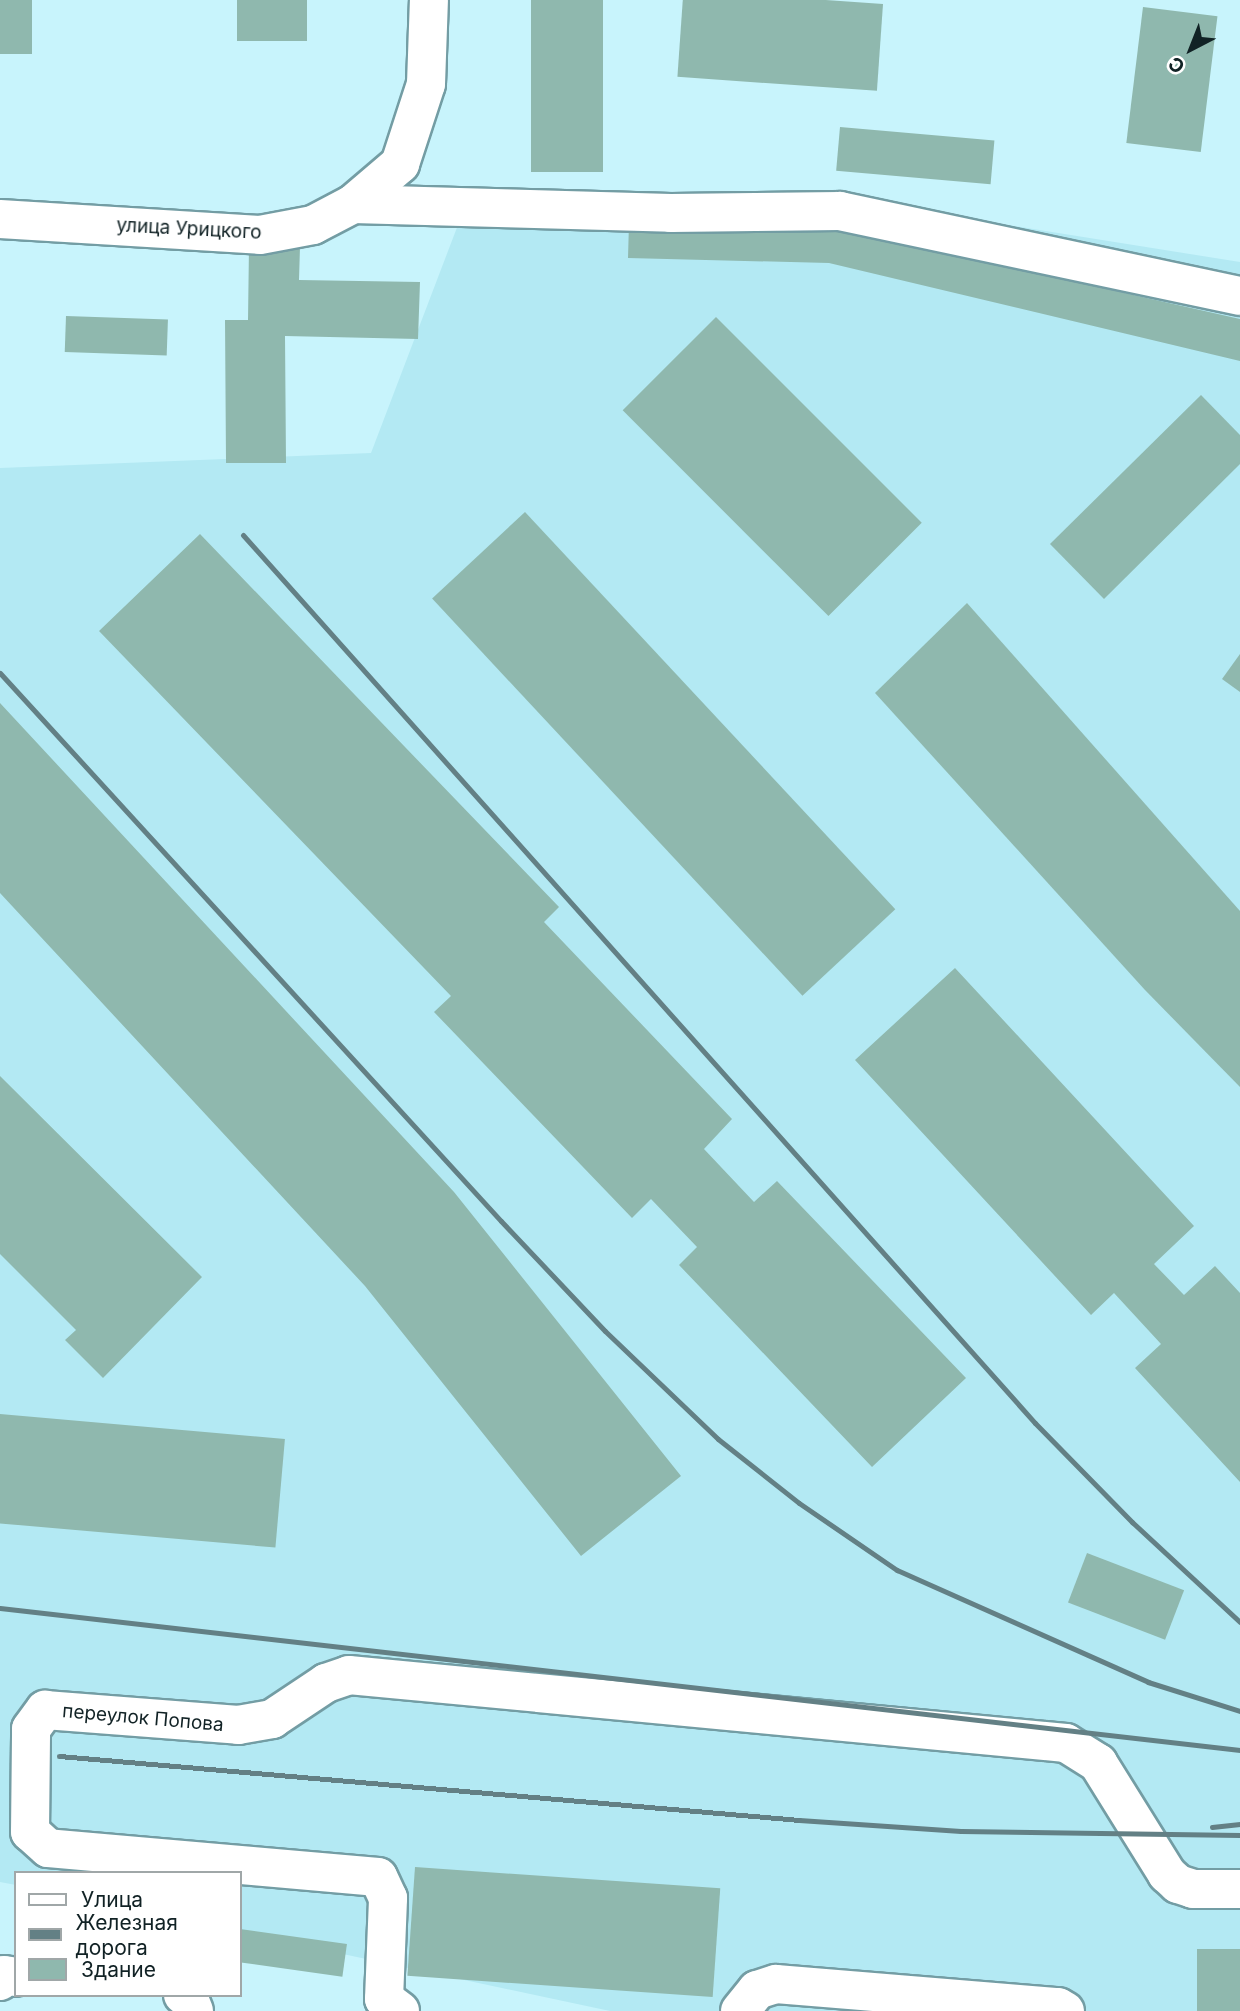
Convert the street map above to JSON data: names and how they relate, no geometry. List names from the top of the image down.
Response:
{
  "streets": {
    "street": ["улица Урицкого", "переулок Попова"]
  },
  "legend": ["Улица", "Железная дорога", "Здание"],
  "north": "bottom left"
}
